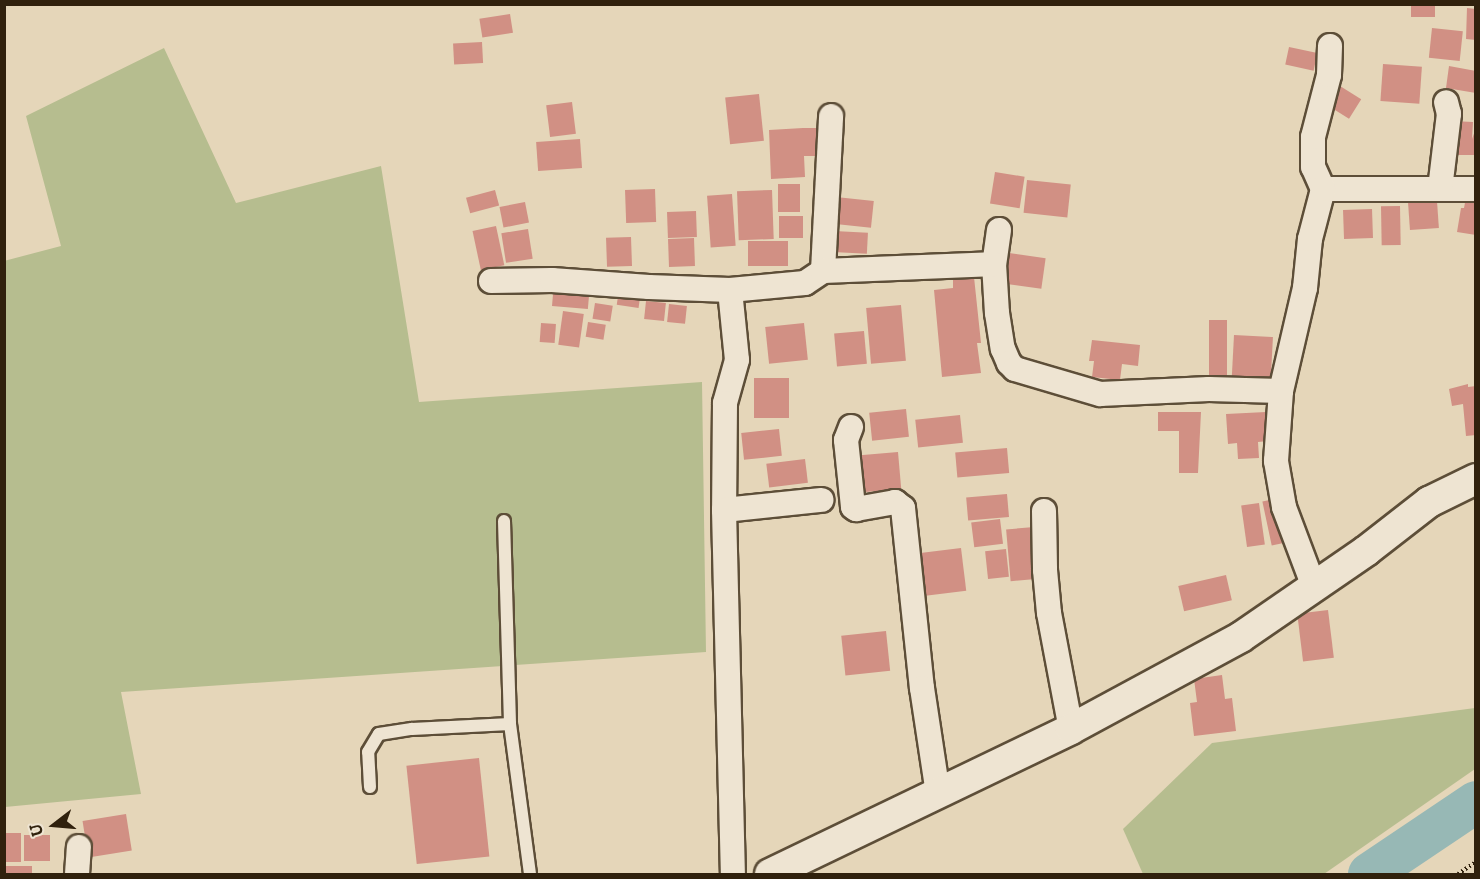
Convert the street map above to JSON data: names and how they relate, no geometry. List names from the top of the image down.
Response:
{
  "north": "left"
}
